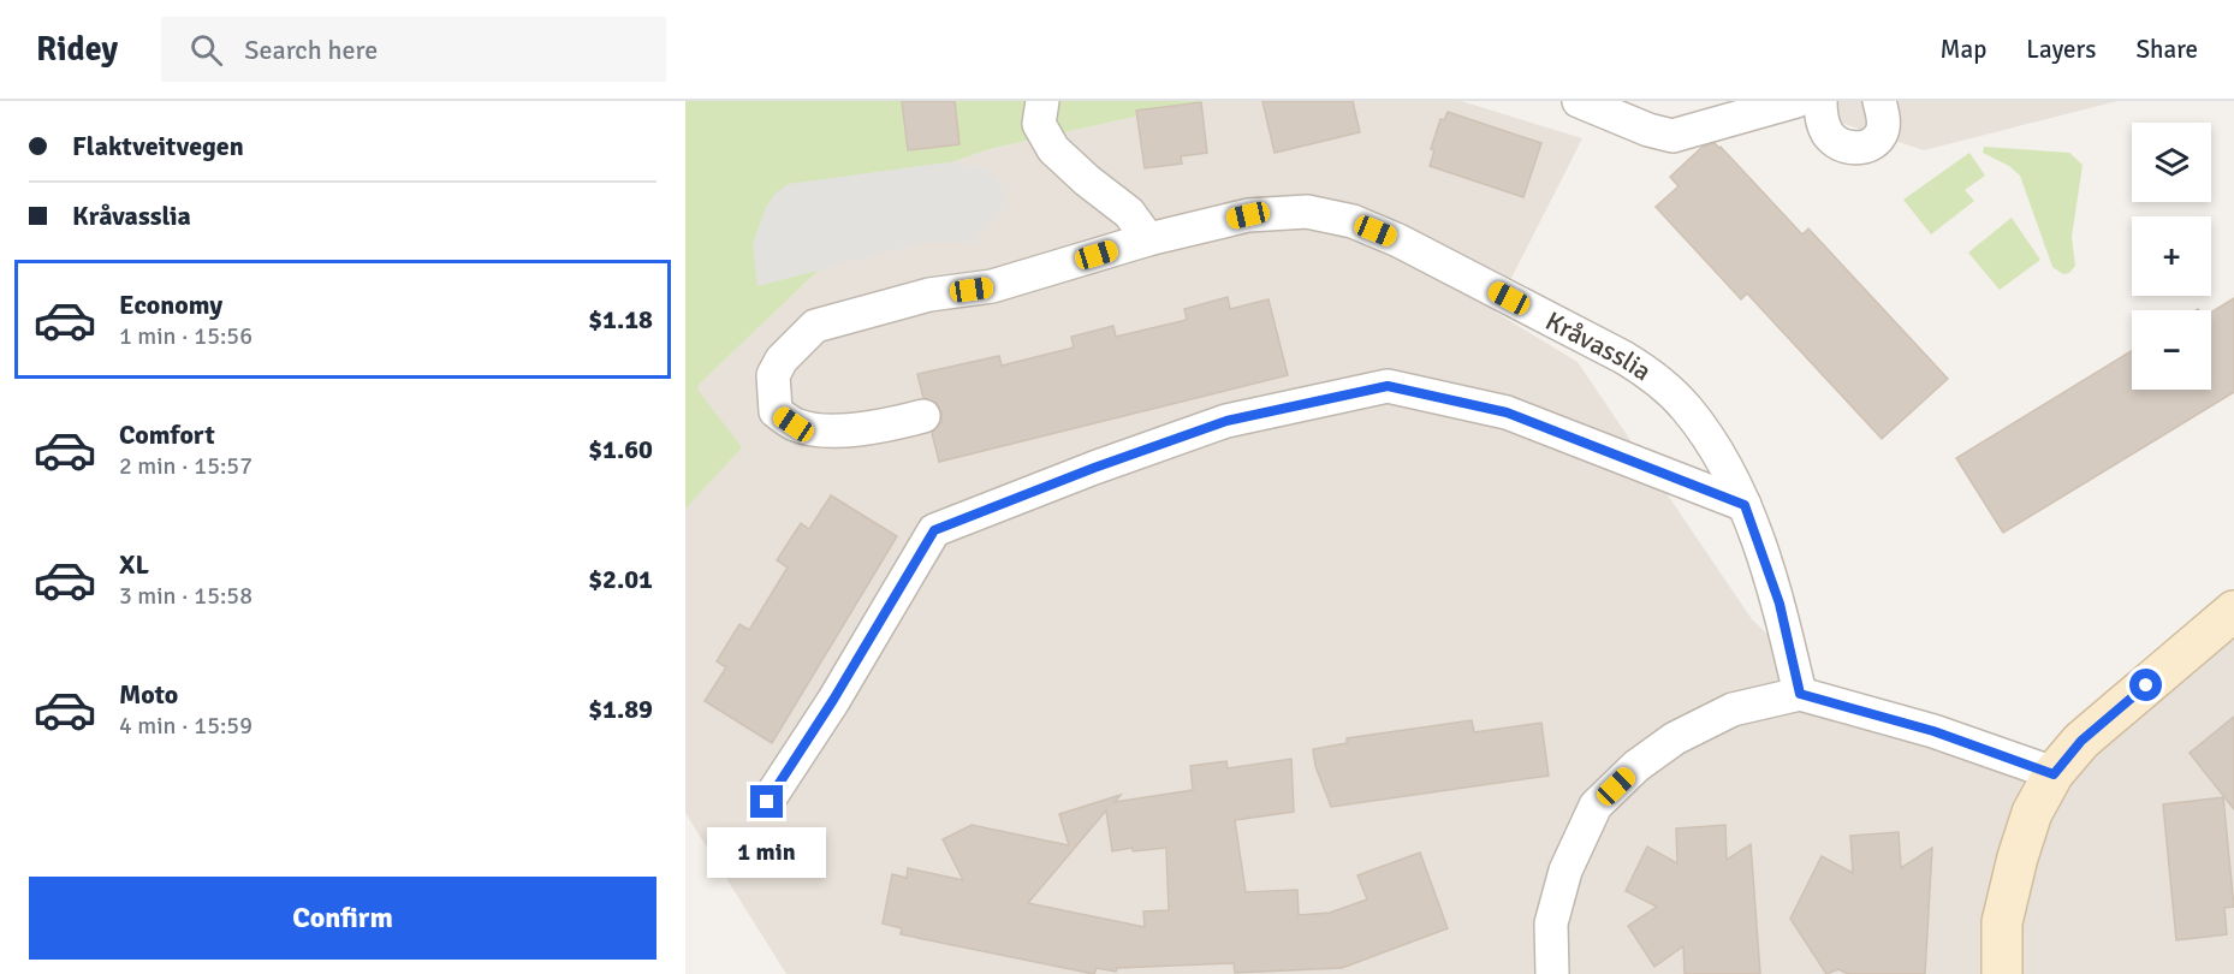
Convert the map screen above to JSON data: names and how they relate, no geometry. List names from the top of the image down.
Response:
{
  "streets": {
    "street": ["Kråvasslia"]
  },
  "page": {
    "header": "Ridey",
    "search": "Search here",
    "nav": ["Map", "Layers", "Share"],
    "banner": ["Flaktveitvegen", "Kråvasslia"],
    "map_buttons": ["+", "−"],
    "list": [
      {
        "name": "Economy",
        "note": "1 min · 15:56",
        "value": "$1.18"
      },
      {
        "name": "Comfort",
        "note": "2 min · 15:57",
        "value": "$1.60"
      },
      {
        "name": "XL",
        "note": "3 min · 15:58",
        "value": "$2.01"
      },
      {
        "name": "Moto",
        "note": "4 min · 15:59",
        "value": "$1.89"
      }
    ],
    "bubble": "1 min",
    "buttons": "Confirm"
  }
}
